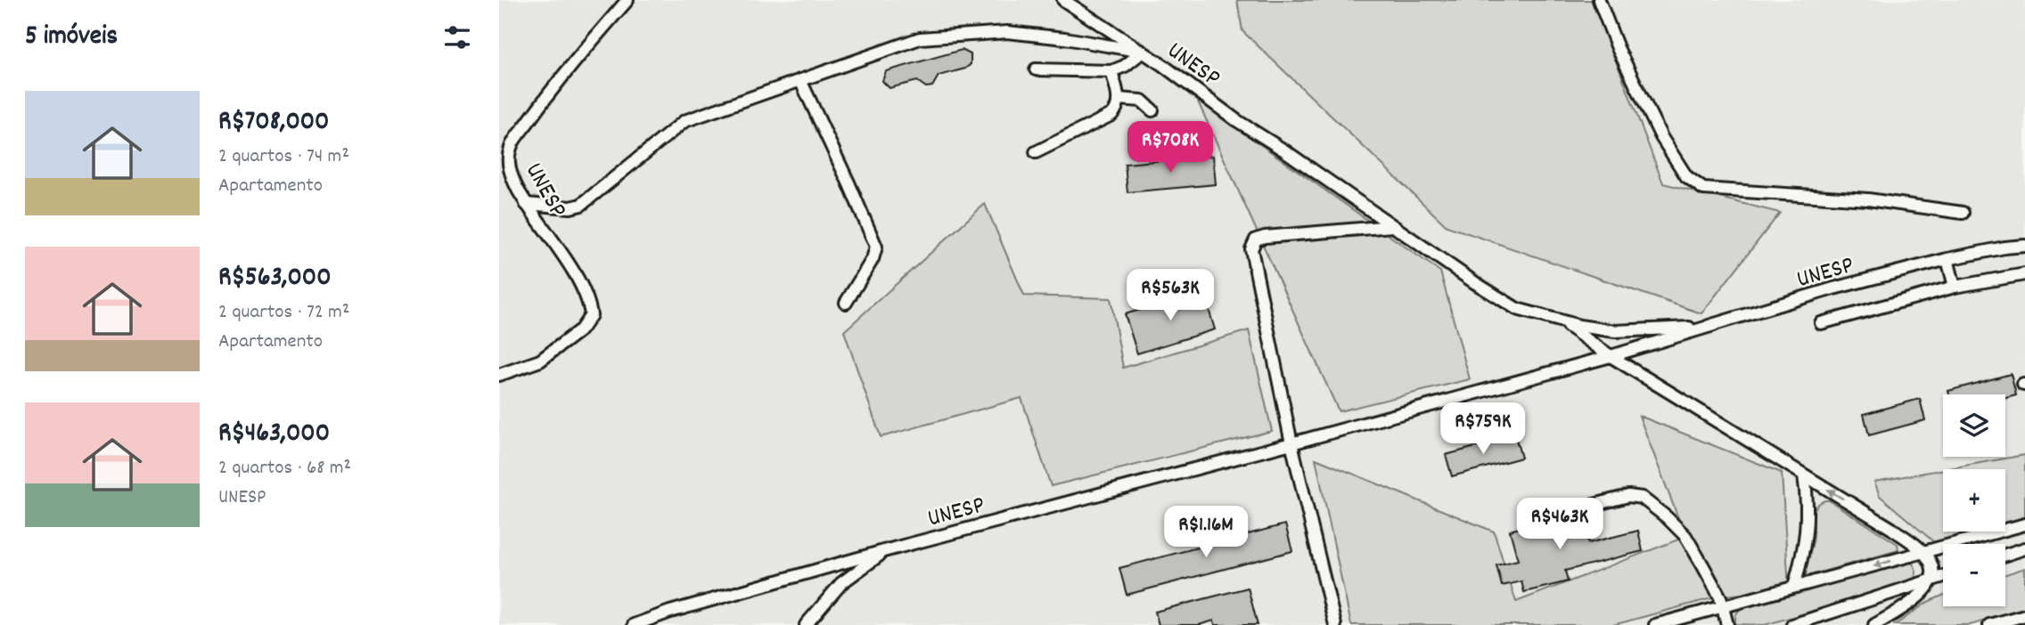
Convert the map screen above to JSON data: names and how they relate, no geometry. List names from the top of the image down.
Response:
{
  "streets": {
    "street": ["UNESP"]
  },
  "page": {
    "heading": "5 imóveis",
    "list": [
      {
        "name": "R$708,000",
        "note": "2 quartos · 74 m² · Apartamento"
      },
      {
        "name": "R$563,000",
        "note": "2 quartos · 72 m² · Apartamento"
      },
      {
        "name": "R$463,000",
        "note": "2 quartos · 68 m² · UNESP"
      }
    ],
    "price": [
      "R$708K",
      "R$563K",
      "R$759K",
      "R$463K",
      "R$1.16M"
    ],
    "map_buttons": ["+", "−"]
  }
}
